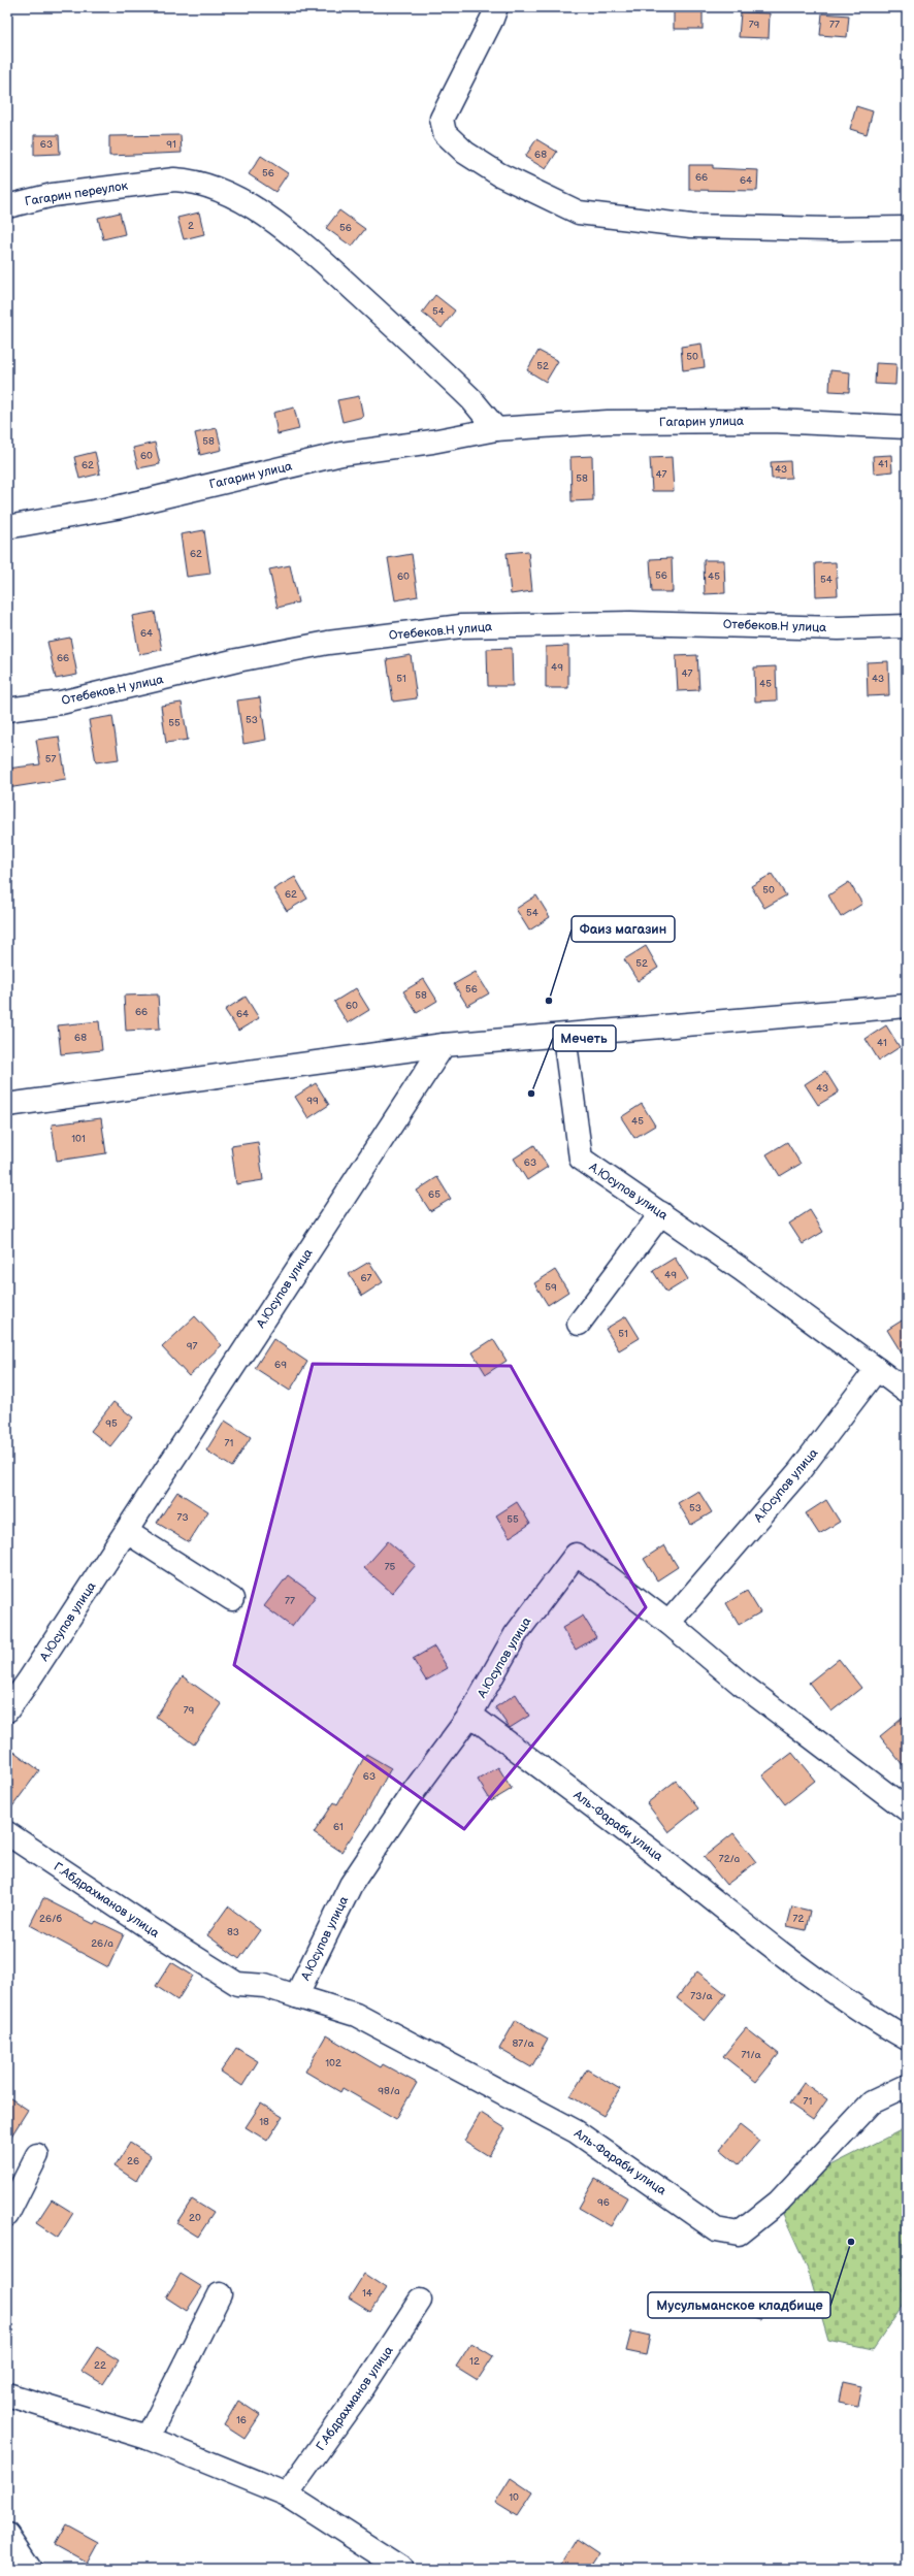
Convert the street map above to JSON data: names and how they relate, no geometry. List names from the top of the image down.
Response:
{
  "streets": {
    "street": [
      "Гагарин переулок",
      "Гагарин улица",
      "Отебеков.Н улица",
      "А.Юсупов улица",
      "Аль-Фараби улица",
      "Г.Абдрахманов улица"
    ]
  },
  "crossings": [
    ["Гагарин переулок", "Гагарин улица"],
    ["А.Юсупов улица", "Аль-Фараби улица"],
    ["А.Юсупов улица", "Г.Абдрахманов улица"]
  ],
  "places": ["Фаиз магазин", "Мечеть", "Мусульманское кладбище"],
  "house_numbers": [
    "79",
    "77",
    "63",
    "91",
    "68",
    "56",
    "66",
    "64",
    "2",
    "56",
    "54",
    "50",
    "52",
    "58",
    "60",
    "41",
    "62",
    "43",
    "47",
    "58",
    "62",
    "56",
    "60",
    "45",
    "54",
    "64",
    "66",
    "49",
    "47",
    "51",
    "43",
    "45",
    "53",
    "55",
    "57",
    "50",
    "62",
    "54",
    "52",
    "56",
    "58",
    "60",
    "66",
    "64",
    "68",
    "41",
    "43",
    "99",
    "45",
    "101",
    "63",
    "65",
    "49",
    "67",
    "59",
    "51",
    "97",
    "69",
    "95",
    "71",
    "53",
    "73",
    "55",
    "75",
    "77",
    "79",
    "63",
    "61",
    "72/a",
    "26/б",
    "72",
    "83",
    "26/a",
    "73/а",
    "87/а",
    "71/а",
    "102",
    "98/a",
    "71",
    "18",
    "26",
    "96",
    "20",
    "14",
    "12",
    "22",
    "16",
    "10"
  ]
}
